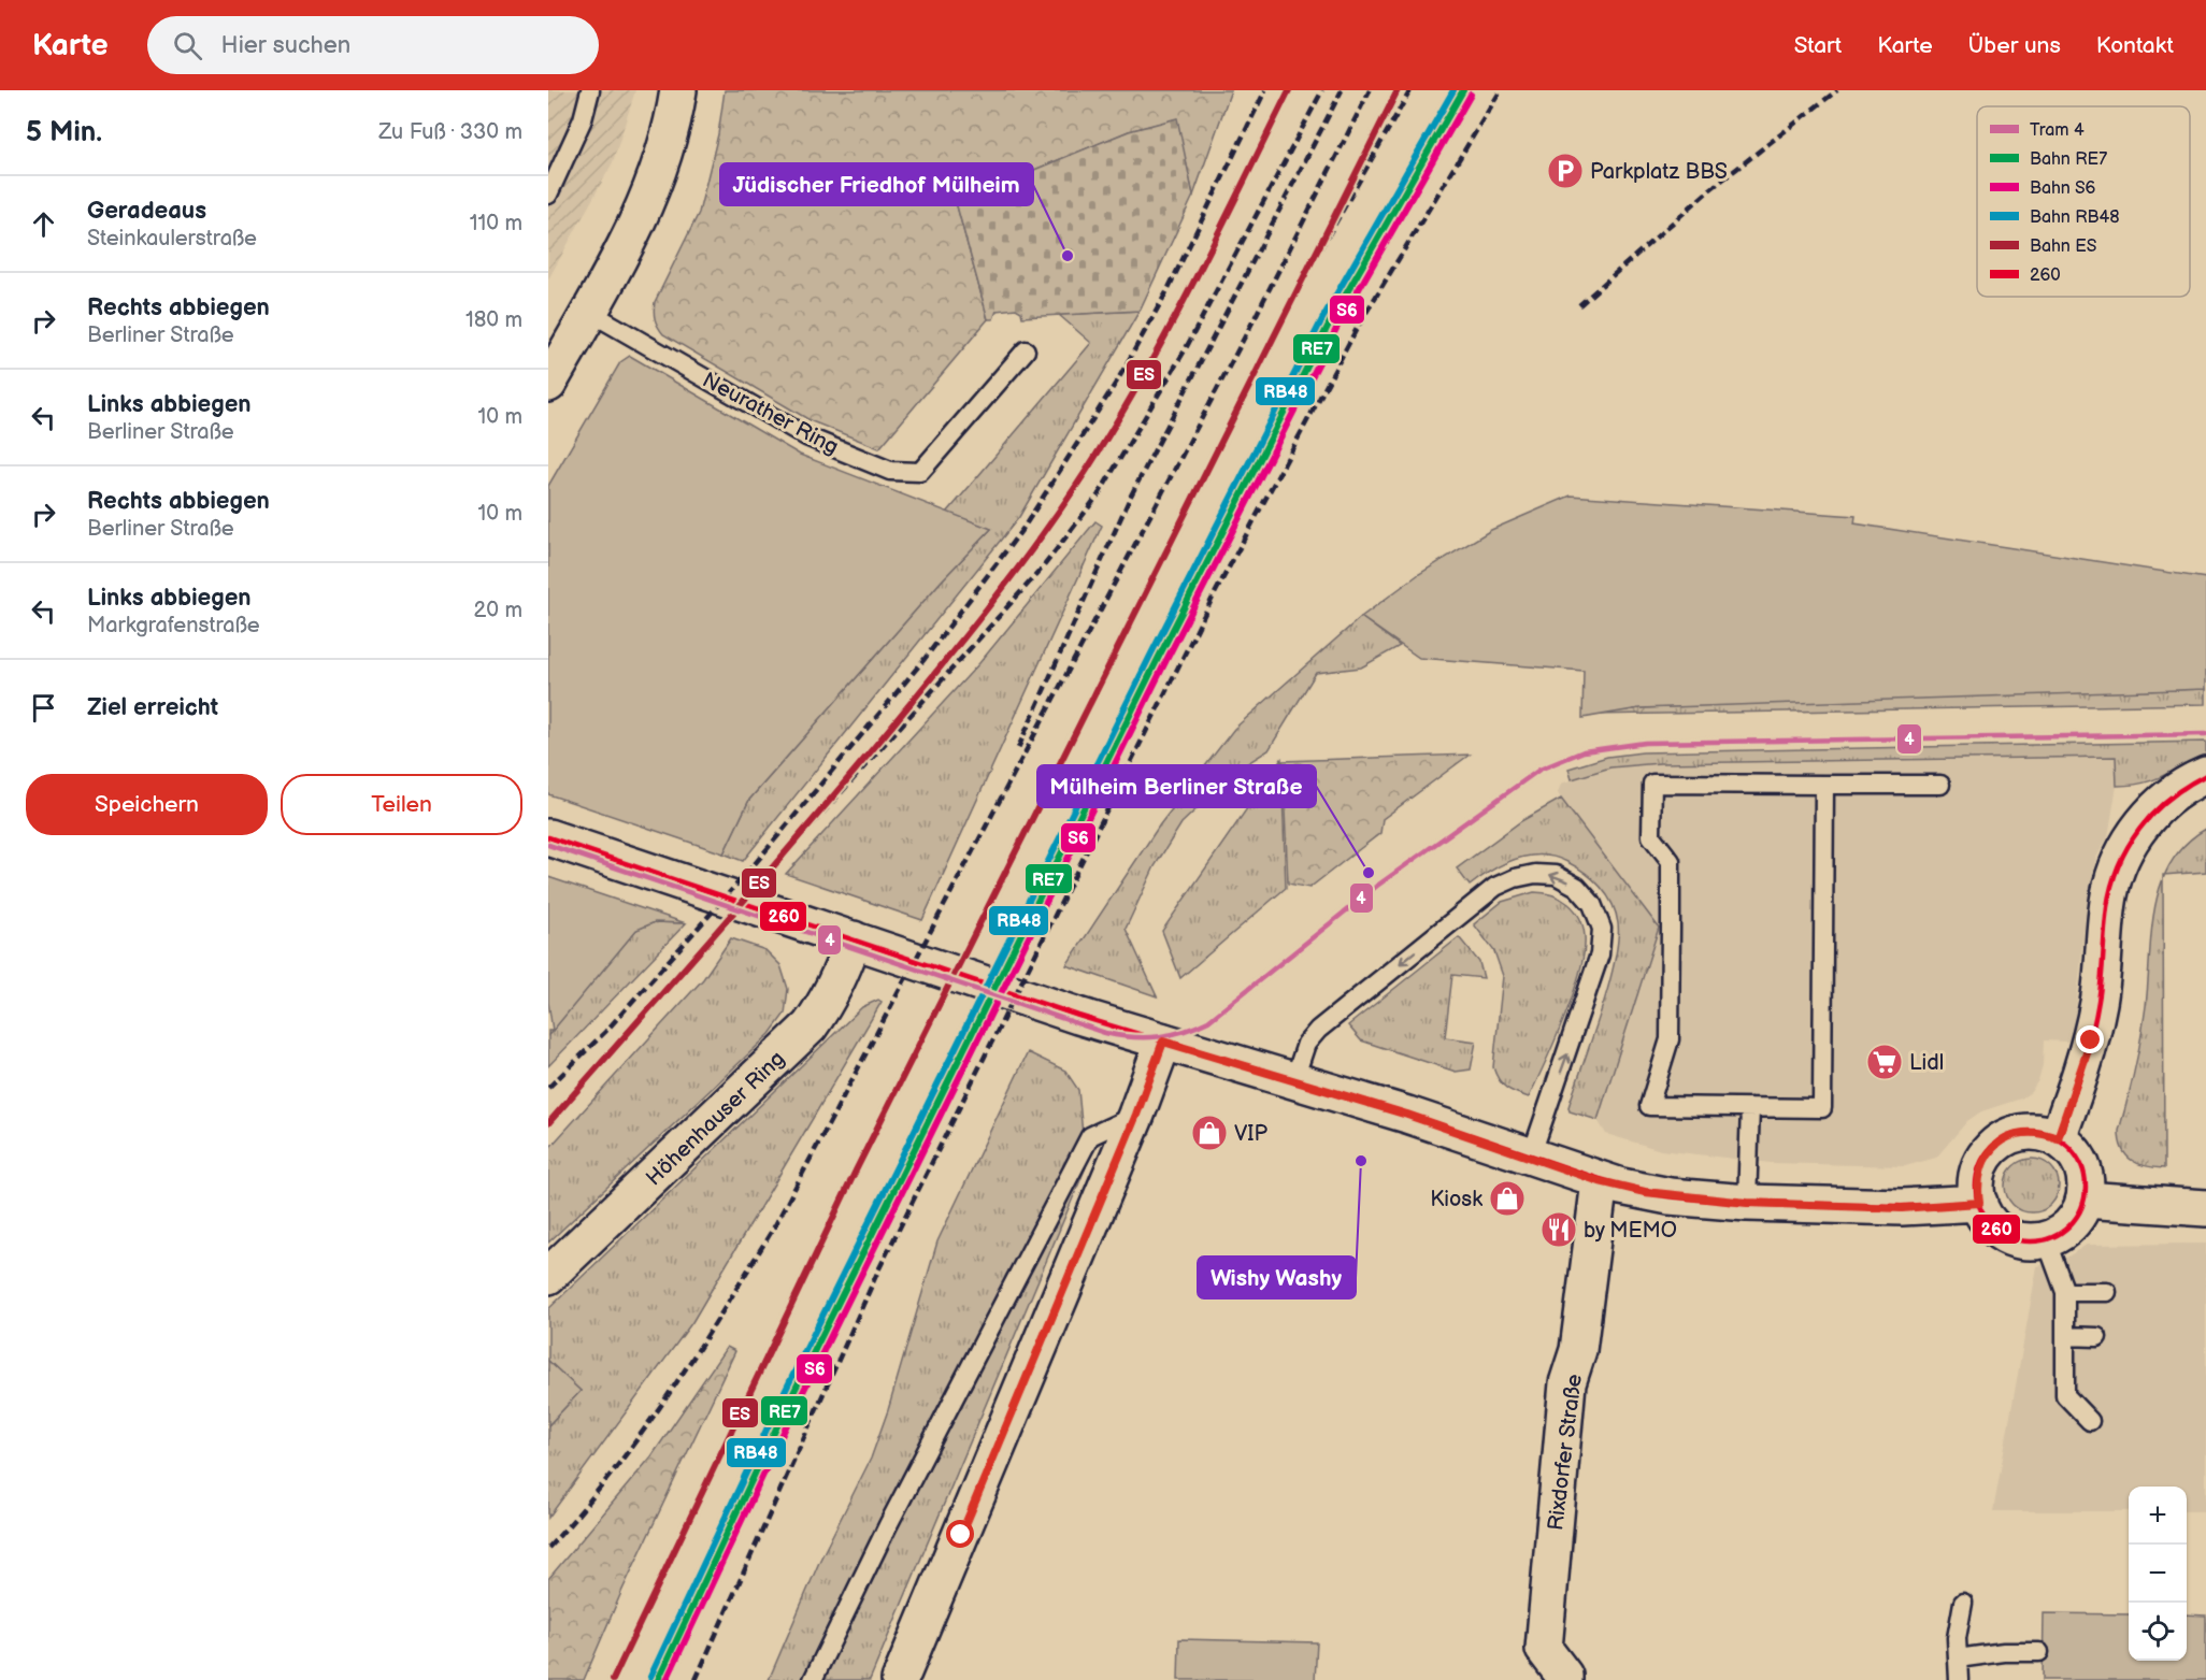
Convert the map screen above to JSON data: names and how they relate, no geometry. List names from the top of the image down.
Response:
{
  "streets": {
    "main road": ["Höhenhauser Ring", "Rixdorfer Straße"],
    "lane": ["Neurather Ring"]
  },
  "places": {
    "parking": ["Parkplatz BBS"],
    "other": ["Jüdischer Friedhof Mülheim", "Mülheim Berliner Straße", "Wishy Washy"],
    "supermarket": ["Lidl"],
    "shop": ["VIP", "Kiosk"],
    "restaurant": ["by MEMO"]
  },
  "lines": [
    "rail line RE7",
    "rail line RB48",
    "rail line ES",
    "rail line S6",
    "tram line 4",
    "transit line 260"
  ],
  "legend": [
    "Tram 4",
    "Bahn RE7",
    "Bahn S6",
    "Bahn RB48",
    "Bahn ES",
    "260"
  ],
  "page": {
    "header": "Karte",
    "search": "Hier suchen",
    "nav": [
      "Start",
      "Karte",
      "Über uns",
      "Kontakt"
    ],
    "heading": ["5 Min.", "Zu Fuß · 330 m"],
    "list": [
      ["Geradeaus", "Steinkaulerstraße", "110 m"],
      ["Rechts abbiegen", "Berliner Straße", "180 m"],
      ["Links abbiegen", "Berliner Straße", "10 m"],
      ["Rechts abbiegen", "Berliner Straße", "10 m"],
      ["Links abbiegen", "Markgrafenstraße", "20 m"],
      "Ziel erreicht"
    ],
    "buttons": ["Speichern", "Teilen"],
    "map_buttons": ["+", "−"]
  }
}
